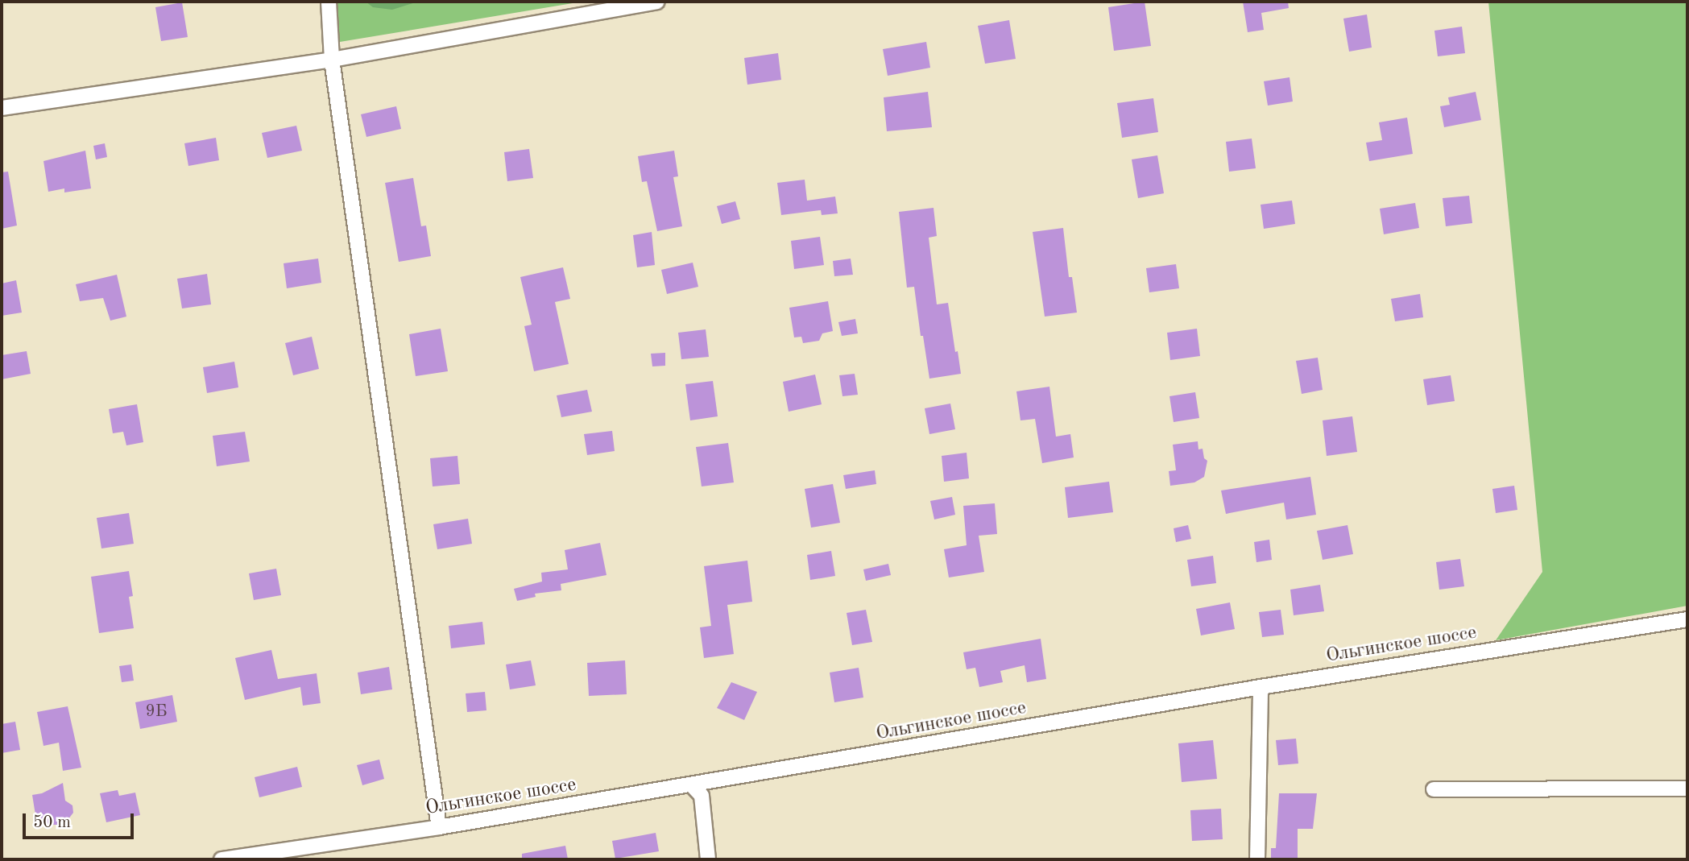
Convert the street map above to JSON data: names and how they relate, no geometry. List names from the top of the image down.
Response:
{
  "streets": {
    "street": ["Ольгинское шоссе"]
  },
  "house_numbers": ["9Б"],
  "scale_bar": "50 m"
}
